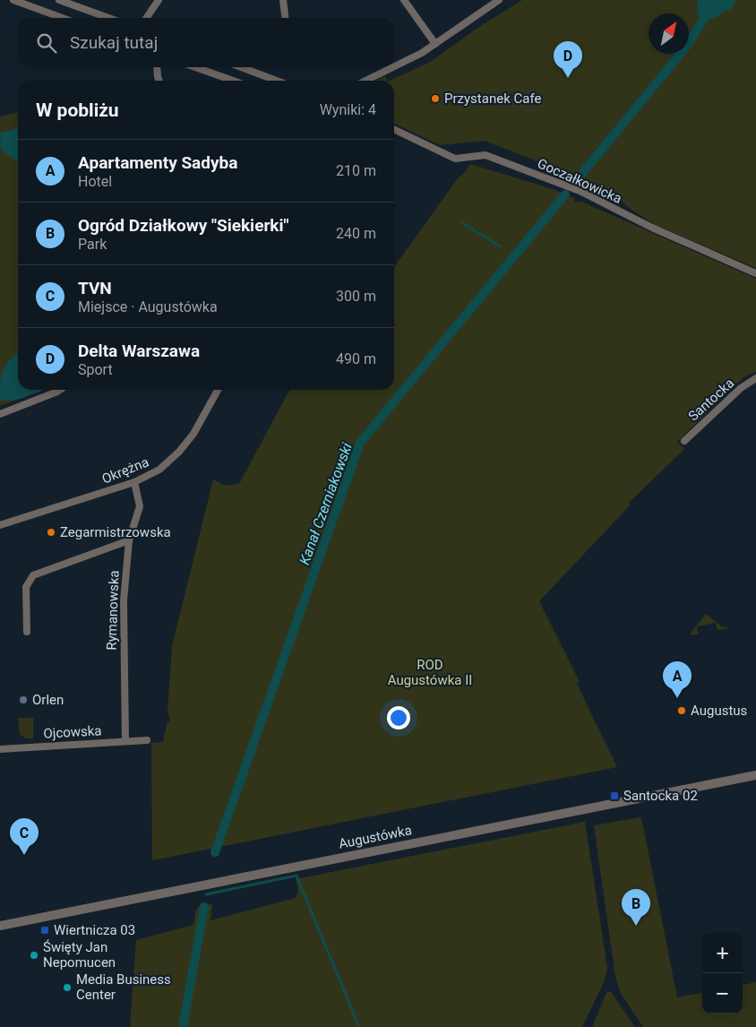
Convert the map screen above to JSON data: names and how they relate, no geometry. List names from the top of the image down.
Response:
{
  "streets": {
    "street": [
      "Goczałkowicka",
      "Santocka",
      "Okrężna",
      "Rymanowska",
      "Ojcowska",
      "Augustówka"
    ]
  },
  "crossings": [
    ["Okrężna", "Rymanowska"],
    ["Rymanowska", "Ojcowska"]
  ],
  "water": ["Kanał Czerniakowski"],
  "parks": ["ROD Augustówka II"],
  "places": {
    "other": [
      "Przystanek Cafe",
      "Zegarmistrzowska",
      "Orlen",
      "Augustus",
      "Święty Jan Nepomucen",
      "Media Business Center"
    ],
    "transit": ["Santocka 02", "Wiertnicza 03"]
  },
  "north": "top right",
  "page": {
    "search": "Szukaj tutaj",
    "pins": [
      "D",
      "A",
      "C",
      "B"
    ],
    "heading": ["W pobliżu", "Wyniki: 4"],
    "list": [
      {
        "mark": "A",
        "name": "Apartamenty Sadyba",
        "note": "Hotel",
        "value": "210 m"
      },
      {
        "mark": "B",
        "name": "Ogród Działkowy \"Siekierki\"",
        "note": "Park",
        "value": "240 m"
      },
      {
        "mark": "C",
        "name": "TVN",
        "note": "Miejsce · Augustówka",
        "value": "300 m"
      },
      {
        "mark": "D",
        "name": "Delta Warszawa",
        "note": "Sport",
        "value": "490 m"
      }
    ],
    "map_buttons": ["+", "−"]
  }
}
